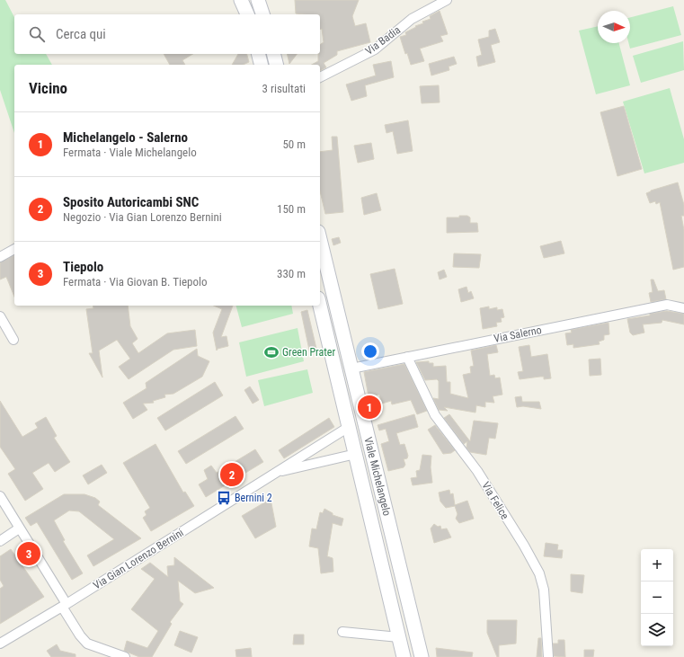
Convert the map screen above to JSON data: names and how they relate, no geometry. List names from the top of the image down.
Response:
{
  "streets": {
    "street": [
      "Via Badia",
      "Via Salerno",
      "Viale Michelangelo",
      "Via Felice",
      "Via Gian Lorenzo Bernini"
    ]
  },
  "crossings": [
    ["Via Salerno", "Viale Michelangelo"],
    ["Via Salerno", "Via Felice"],
    ["Viale Michelangelo", "Via Gian Lorenzo Bernini"]
  ],
  "places": {
    "sports": ["Green Prater"],
    "bus stop": ["Bernini 2"]
  },
  "north": "right",
  "page": {
    "search": "Cerca qui",
    "heading": ["Vicino", "3 risultati"],
    "list": [
      {
        "mark": "1",
        "name": "Michelangelo - Salerno",
        "note": "Fermata · Viale Michelangelo",
        "value": "50 m"
      },
      {
        "mark": "2",
        "name": "Sposito Autoricambi SNC",
        "note": "Negozio · Via Gian Lorenzo Bernini",
        "value": "150 m"
      },
      {
        "mark": "3",
        "name": "Tiepolo",
        "note": "Fermata · Via Giovan B. Tiepolo",
        "value": "330 m"
      }
    ],
    "pins": ["1", "2", "3"],
    "map_buttons": ["+", "−"]
  }
}
